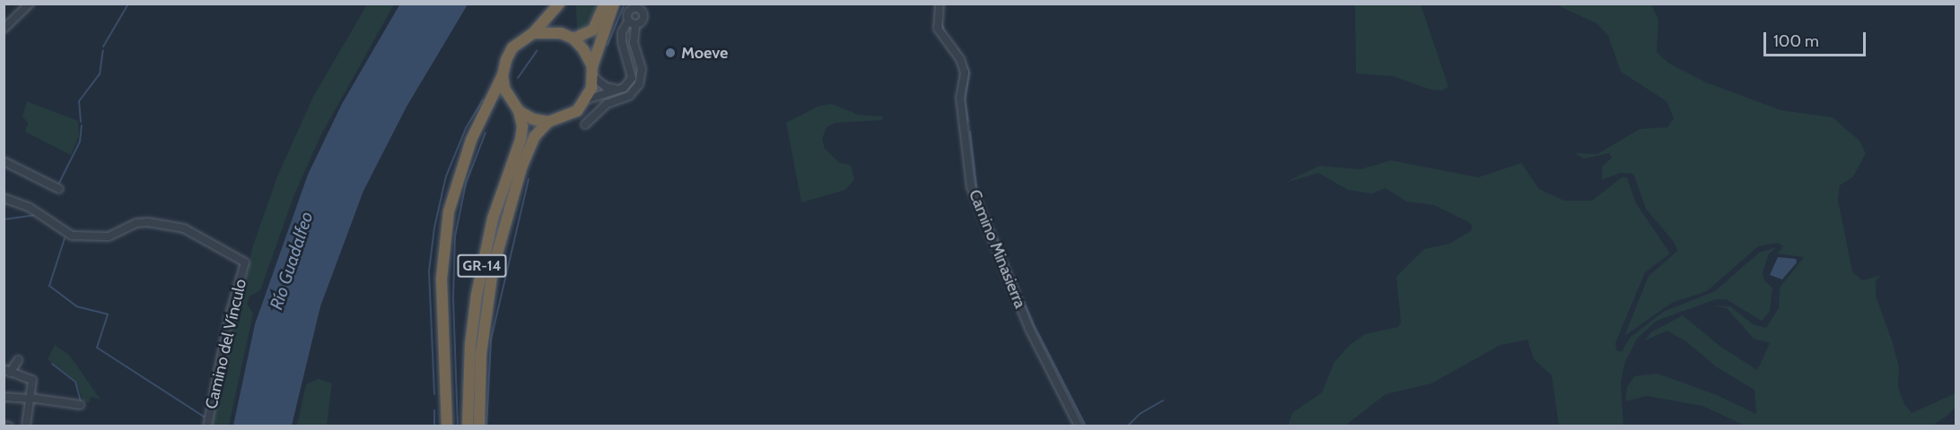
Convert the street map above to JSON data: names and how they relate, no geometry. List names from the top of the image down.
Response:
{
  "streets": {
    "highway": ["GR-14"],
    "street": ["Camino Minasierra", "Camino del Vínculo"]
  },
  "water": ["Río Guadalfeo"],
  "places": ["Moeve"],
  "scale_bar": "100 m"
}
